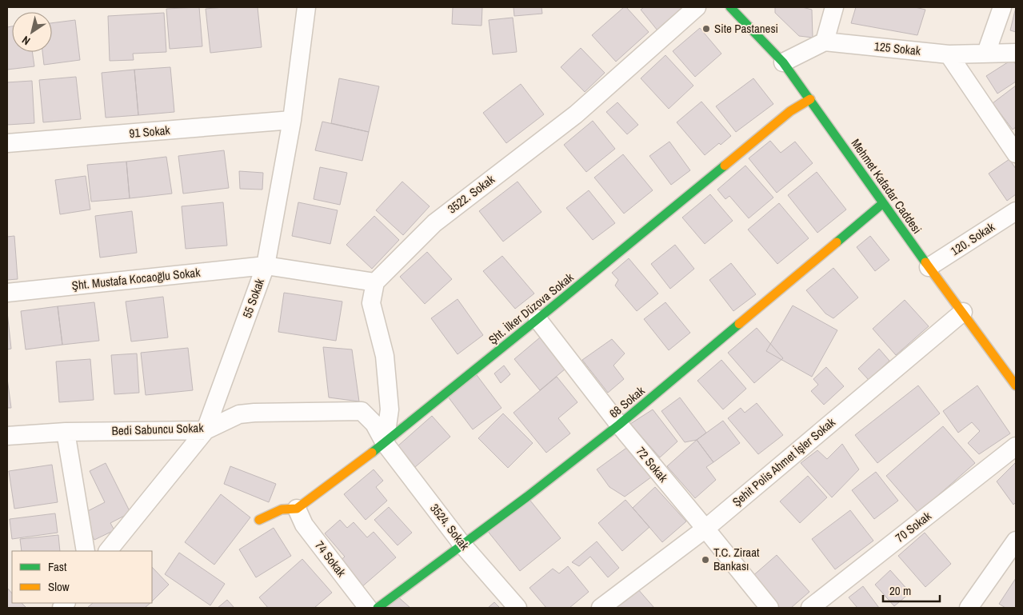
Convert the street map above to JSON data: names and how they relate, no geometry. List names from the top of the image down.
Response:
{
  "streets": {
    "street": [
      "125 Sokak",
      "91 Sokak",
      "Mehmet Kafadar Caddesi",
      "3522. Sokak",
      "120. Sokak",
      "Şht. Mustafa Kocaoğlu Sokak",
      "55 Sokak",
      "Şht. İlker Düzova Sokak",
      "68 Sokak",
      "Bedi Sabuncu Sokak",
      "Şehit Polis Ahmet İşler Sokak",
      "72 Sokak",
      "3524. Sokak",
      "70 Sokak",
      "74 Sokak"
    ]
  },
  "crossings": [
    ["91 Sokak", "55 Sokak"],
    ["Mehmet Kafadar Caddesi", "120. Sokak"],
    ["Mehmet Kafadar Caddesi", "Şht. İlker Düzova Sokak"],
    ["Mehmet Kafadar Caddesi", "68 Sokak"],
    ["Mehmet Kafadar Caddesi", "Şehit Polis Ahmet İşler Sokak"],
    ["3522. Sokak", "Şht. Mustafa Kocaoğlu Sokak"],
    ["Şht. Mustafa Kocaoğlu Sokak", "55 Sokak"],
    ["55 Sokak", "Bedi Sabuncu Sokak"],
    ["Şht. İlker Düzova Sokak", "Bedi Sabuncu Sokak"],
    ["Şht. İlker Düzova Sokak", "72 Sokak"],
    ["Şht. İlker Düzova Sokak", "3524. Sokak"],
    ["Şht. İlker Düzova Sokak", "74 Sokak"],
    ["68 Sokak", "72 Sokak"],
    ["68 Sokak", "3524. Sokak"],
    ["Bedi Sabuncu Sokak", "3524. Sokak"],
    ["Şehit Polis Ahmet İşler Sokak", "72 Sokak"]
  ],
  "places": ["Site Pastanesi", "T.C. Ziraat Bankası"],
  "legend": ["Fast", "Slow"],
  "scale_bar": "20 m",
  "north": "bottom left"
}
